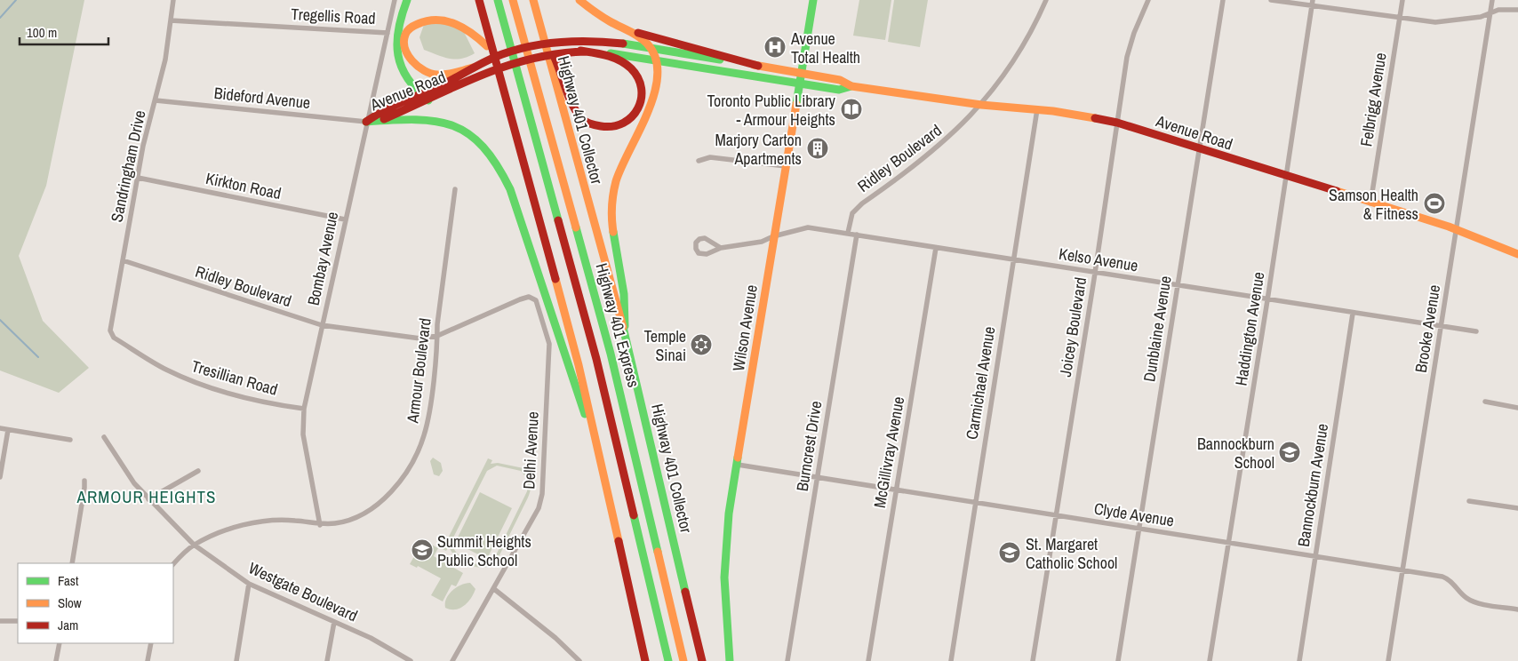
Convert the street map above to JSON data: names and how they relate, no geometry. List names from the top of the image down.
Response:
{
  "streets": {
    "main road": [
      "Avenue Road",
      "Highway 401 Collector",
      "Highway 401 Express",
      "Wilson Avenue"
    ],
    "street": [
      "Tregellis Road",
      "Bideford Avenue",
      "Felbrigg Avenue",
      "Ridley Boulevard",
      "Sandringham Drive",
      "Kirkton Road",
      "Bombay Avenue",
      "Kelso Avenue",
      "Joicey Boulevard",
      "Dunblaine Avenue",
      "Haddington Avenue",
      "Brooke Avenue",
      "Armour Boulevard",
      "Tresillian Road",
      "Carmichael Avenue",
      "Burncrest Drive",
      "Delhi Avenue",
      "McGillivray Avenue",
      "Bannockburn Avenue",
      "Clyde Avenue",
      "Westgate Boulevard"
    ]
  },
  "crossings": [
    ["Tregellis Road", "Sandringham Drive"],
    ["Tregellis Road", "Bombay Avenue"],
    ["Avenue Road", "Bideford Avenue"],
    ["Avenue Road", "Felbrigg Avenue"],
    ["Avenue Road", "Ridley Boulevard"],
    ["Avenue Road", "Bombay Avenue"],
    ["Avenue Road", "Joicey Boulevard"],
    ["Avenue Road", "Wilson Avenue"],
    ["Avenue Road", "Dunblaine Avenue"],
    ["Avenue Road", "Haddington Avenue"],
    ["Avenue Road", "Brooke Avenue"],
    ["Avenue Road", "Carmichael Avenue"],
    ["Bideford Avenue", "Sandringham Drive"],
    ["Bideford Avenue", "Bombay Avenue"],
    ["Ridley Boulevard", "Sandringham Drive"],
    ["Ridley Boulevard", "Bombay Avenue"],
    ["Ridley Boulevard", "Kelso Avenue"],
    ["Ridley Boulevard", "Armour Boulevard"],
    ["Ridley Boulevard", "Delhi Avenue"],
    ["Sandringham Drive", "Kirkton Road"],
    ["Sandringham Drive", "Tresillian Road"],
    ["Kirkton Road", "Bombay Avenue"],
    ["Bombay Avenue", "Armour Boulevard"],
    ["Bombay Avenue", "Tresillian Road"],
    ["Kelso Avenue", "Joicey Boulevard"],
    ["Kelso Avenue", "Dunblaine Avenue"],
    ["Kelso Avenue", "Haddington Avenue"],
    ["Kelso Avenue", "Brooke Avenue"],
    ["Kelso Avenue", "Carmichael Avenue"],
    ["Kelso Avenue", "Burncrest Drive"],
    ["Kelso Avenue", "McGillivray Avenue"],
    ["Kelso Avenue", "Bannockburn Avenue"],
    ["Joicey Boulevard", "Clyde Avenue"],
    ["Wilson Avenue", "Clyde Avenue"],
    ["Dunblaine Avenue", "Clyde Avenue"],
    ["Haddington Avenue", "Clyde Avenue"],
    ["Brooke Avenue", "Clyde Avenue"],
    ["Armour Boulevard", "Westgate Boulevard"],
    ["Carmichael Avenue", "Clyde Avenue"],
    ["Burncrest Drive", "Clyde Avenue"],
    ["McGillivray Avenue", "Clyde Avenue"],
    ["Bannockburn Avenue", "Clyde Avenue"]
  ],
  "districts": ["ARMOUR HEIGHTS"],
  "places": {
    "hospital": ["Avenue Total Health"],
    "library": ["Toronto Public Library - Armour Heights"],
    "building": ["Marjory Carton Apartments"],
    "sports": ["Samson Health & Fitness"],
    "synagogue": ["Temple Sinai"],
    "school or university": ["Bannockburn School", "Summit Heights Public School", "St. Margaret Catholic School"]
  },
  "legend": ["Fast", "Slow", "Jam"],
  "scale_bar": "100 m"
}
